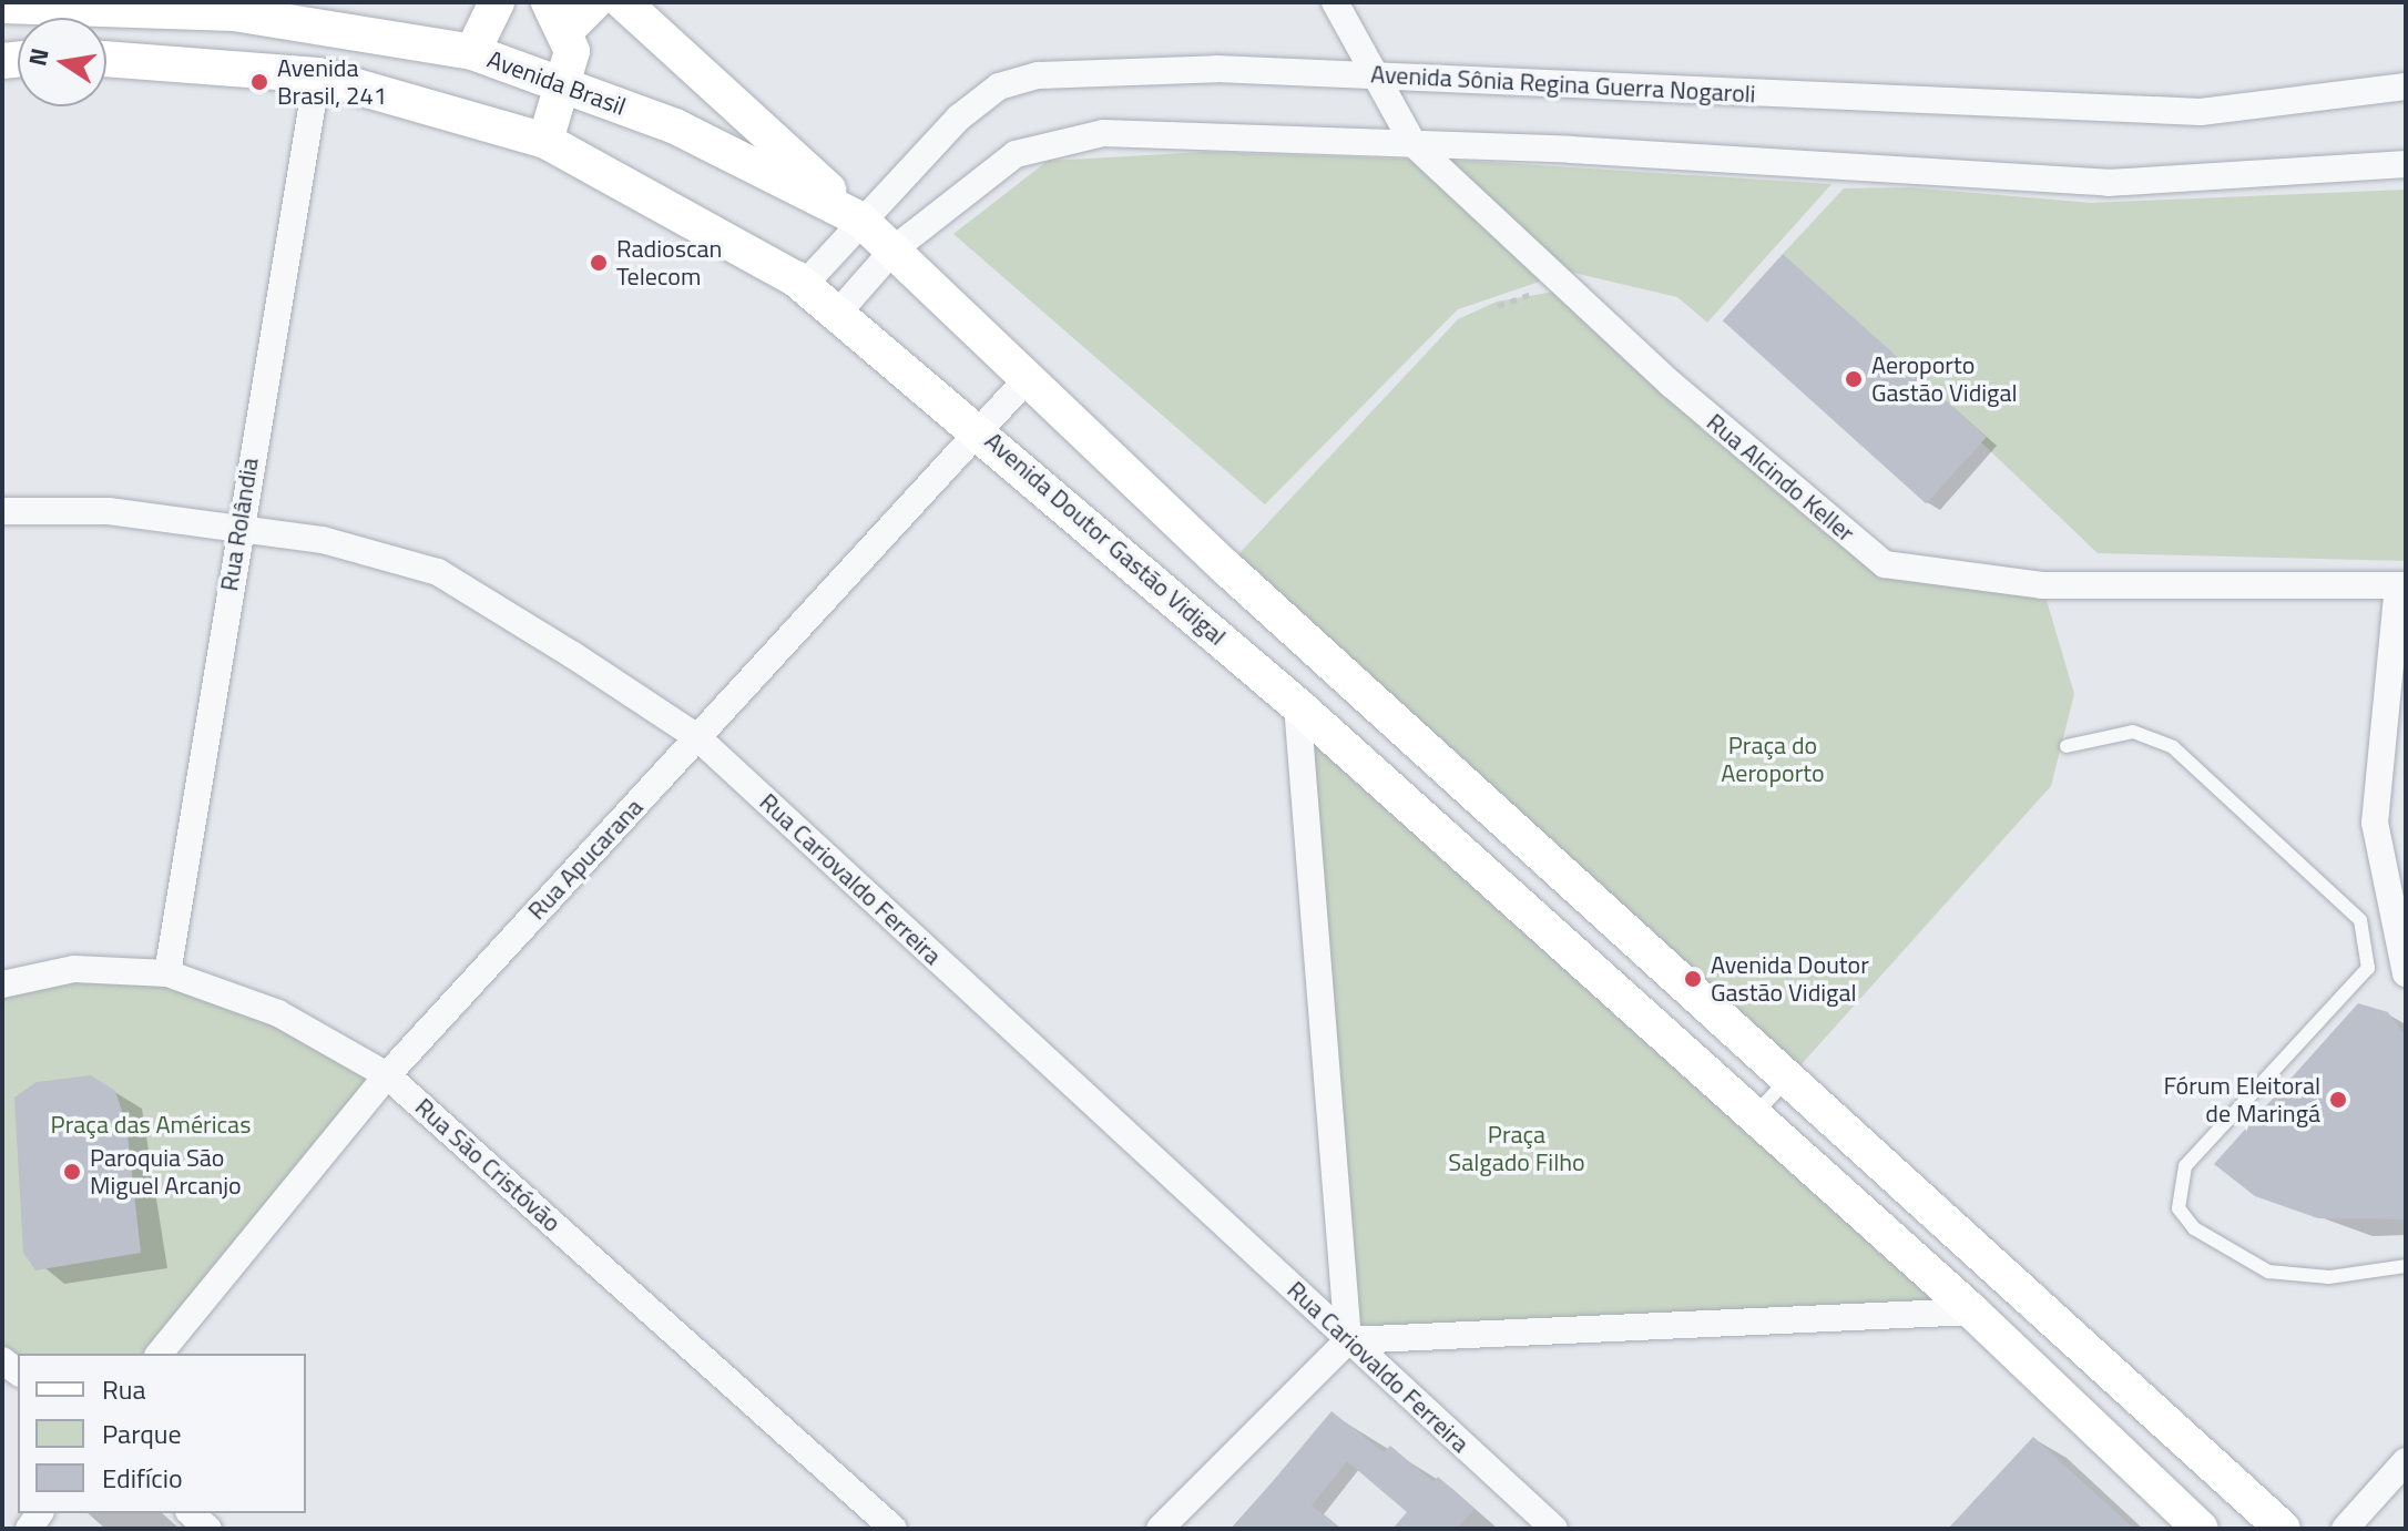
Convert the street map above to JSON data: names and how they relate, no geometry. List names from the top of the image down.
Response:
{
  "streets": {
    "main road": ["Avenida Brasil", "Avenida Doutor Gastão Vidigal"],
    "street": [
      "Avenida Sônia Regina Guerra Nogaroli",
      "Rua Alcindo Keller",
      "Rua Rolândia",
      "Rua Apucarana",
      "Rua Cariovaldo Ferreira",
      "Rua São Cristóvão"
    ]
  },
  "crossings": [
    ["Avenida Brasil", "Avenida Sônia Regina Guerra Nogaroli"],
    ["Avenida Brasil", "Rua Apucarana"],
    ["Avenida Sônia Regina Guerra Nogaroli", "Rua Alcindo Keller"],
    ["Avenida Sônia Regina Guerra Nogaroli", "Avenida Doutor Gastão Vidigal"],
    ["Rua Rolândia", "Rua Cariovaldo Ferreira"],
    ["Rua Rolândia", "Rua São Cristóvão"],
    ["Avenida Doutor Gastão Vidigal", "Rua Apucarana"],
    ["Rua Apucarana", "Rua Cariovaldo Ferreira"],
    ["Rua Apucarana", "Rua São Cristóvão"]
  ],
  "parks": ["Praça do Aeroporto", "Praça das Américas", "Praça Salgado Filho"],
  "places": [
    "Avenida Brasil, 241",
    "Radioscan Telecom",
    "Aeroporto Gastão Vidigal",
    "Avenida Doutor Gastão Vidigal",
    "Fórum Eleitoral de Maringá",
    "Paroquia São Miguel Arcanjo"
  ],
  "legend": ["Rua", "Parque", "Edifício"],
  "north": "left"
}
